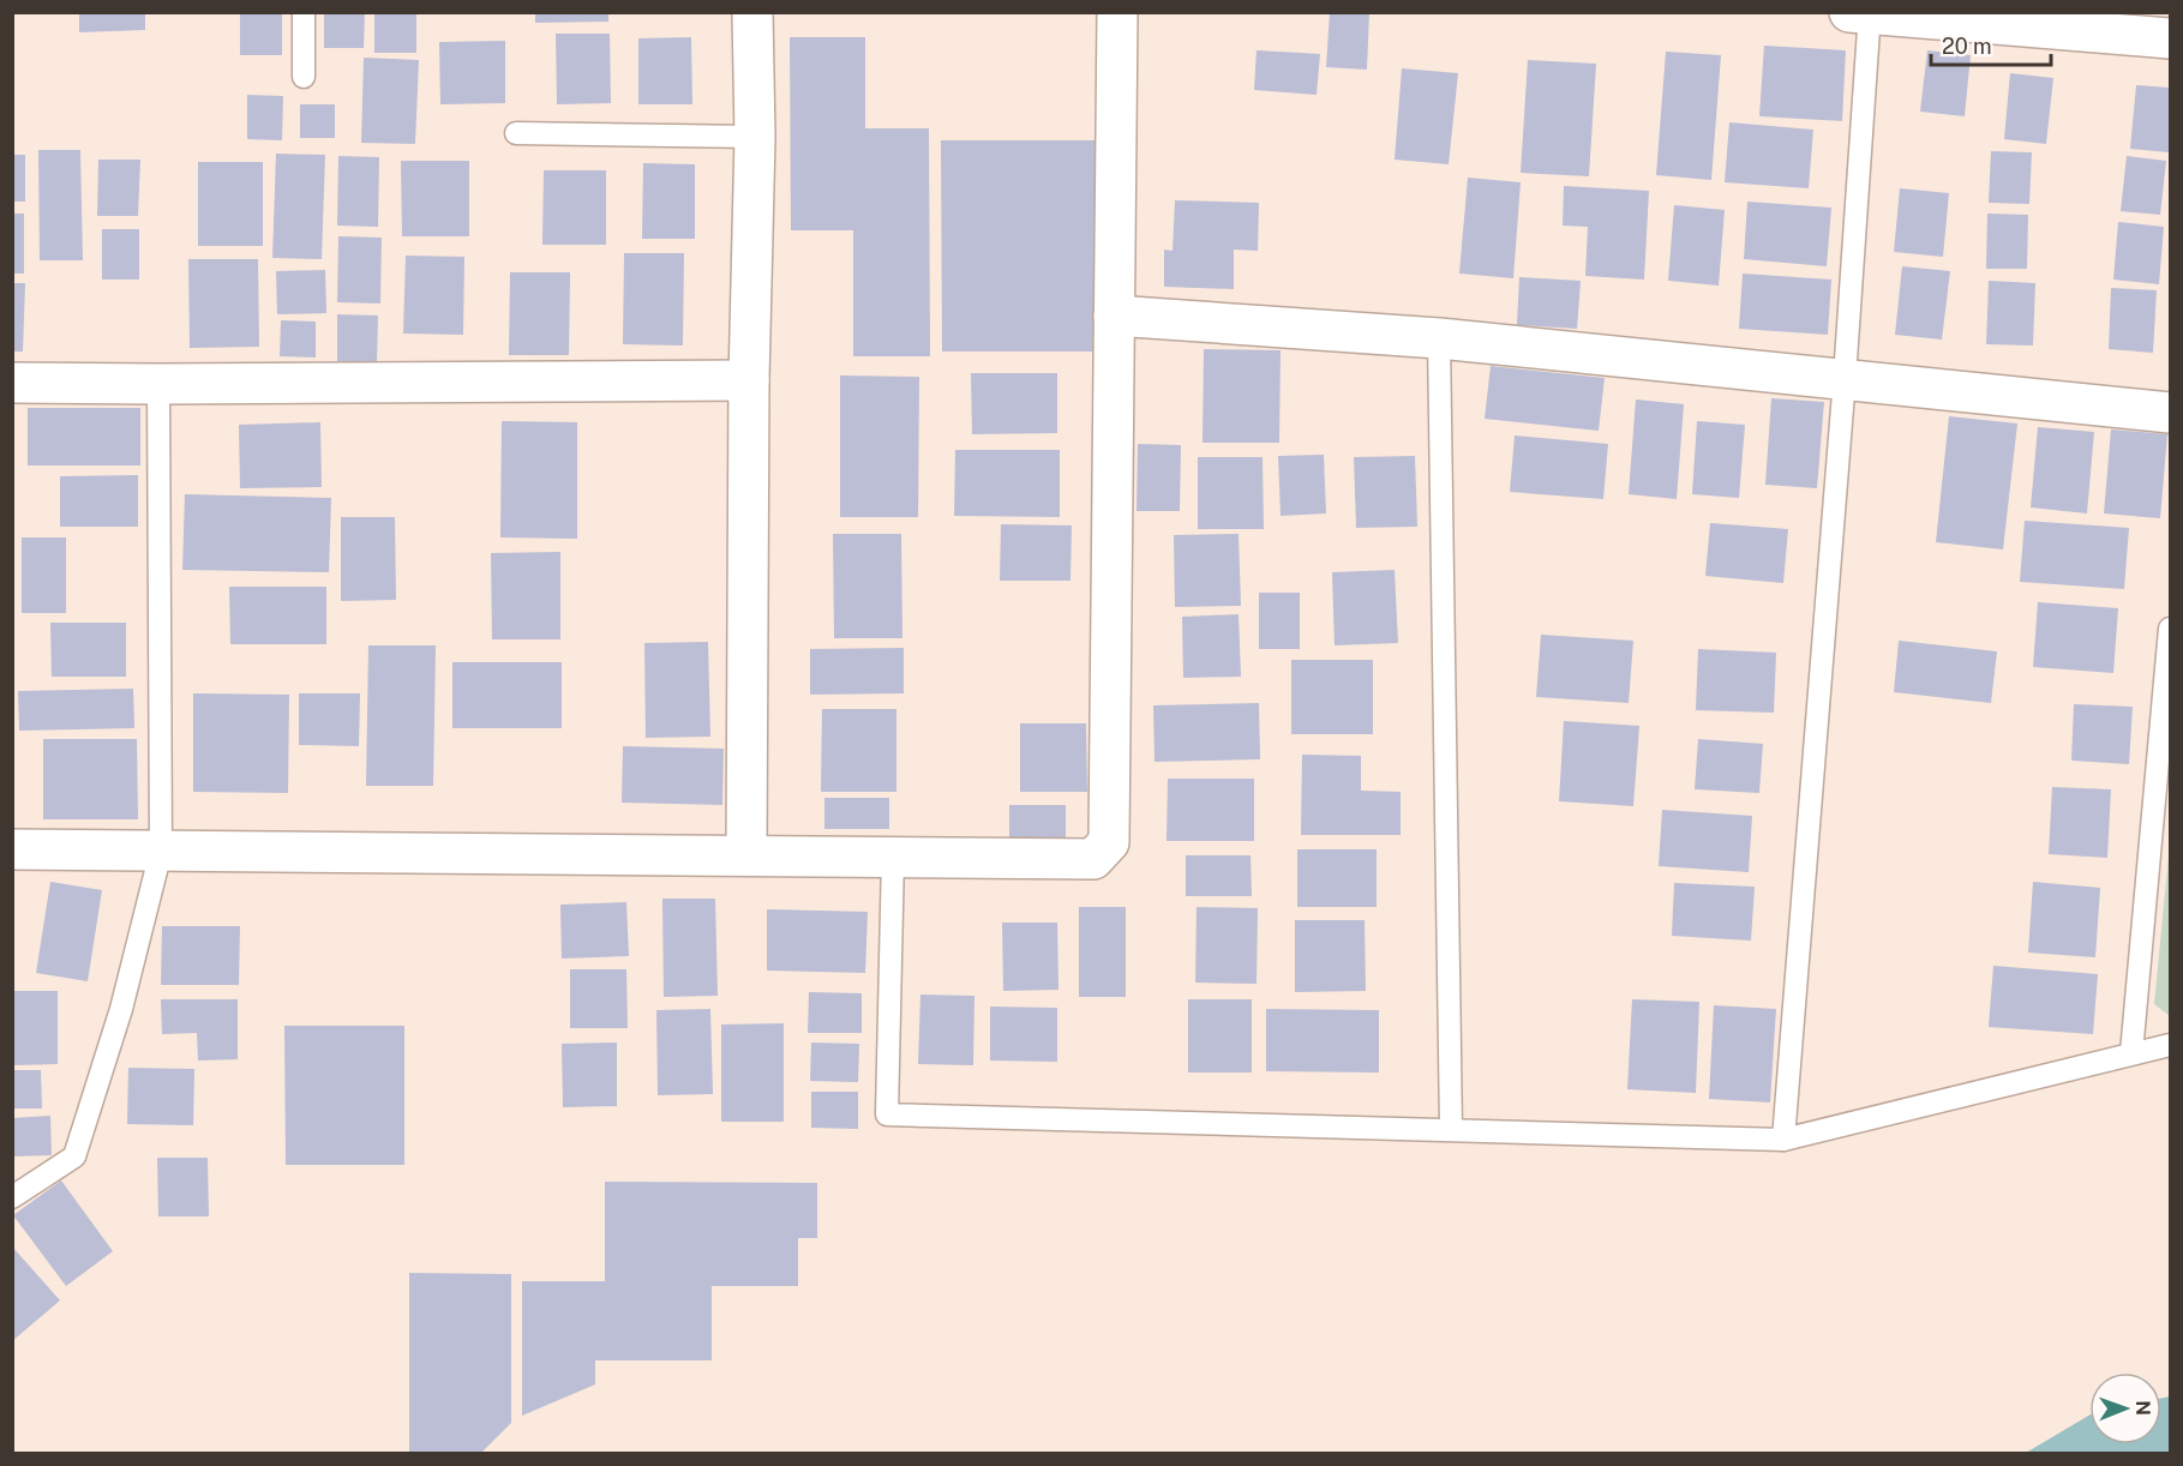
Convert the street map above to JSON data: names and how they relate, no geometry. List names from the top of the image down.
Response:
{
  "scale_bar": "20 m",
  "north": "right"
}
